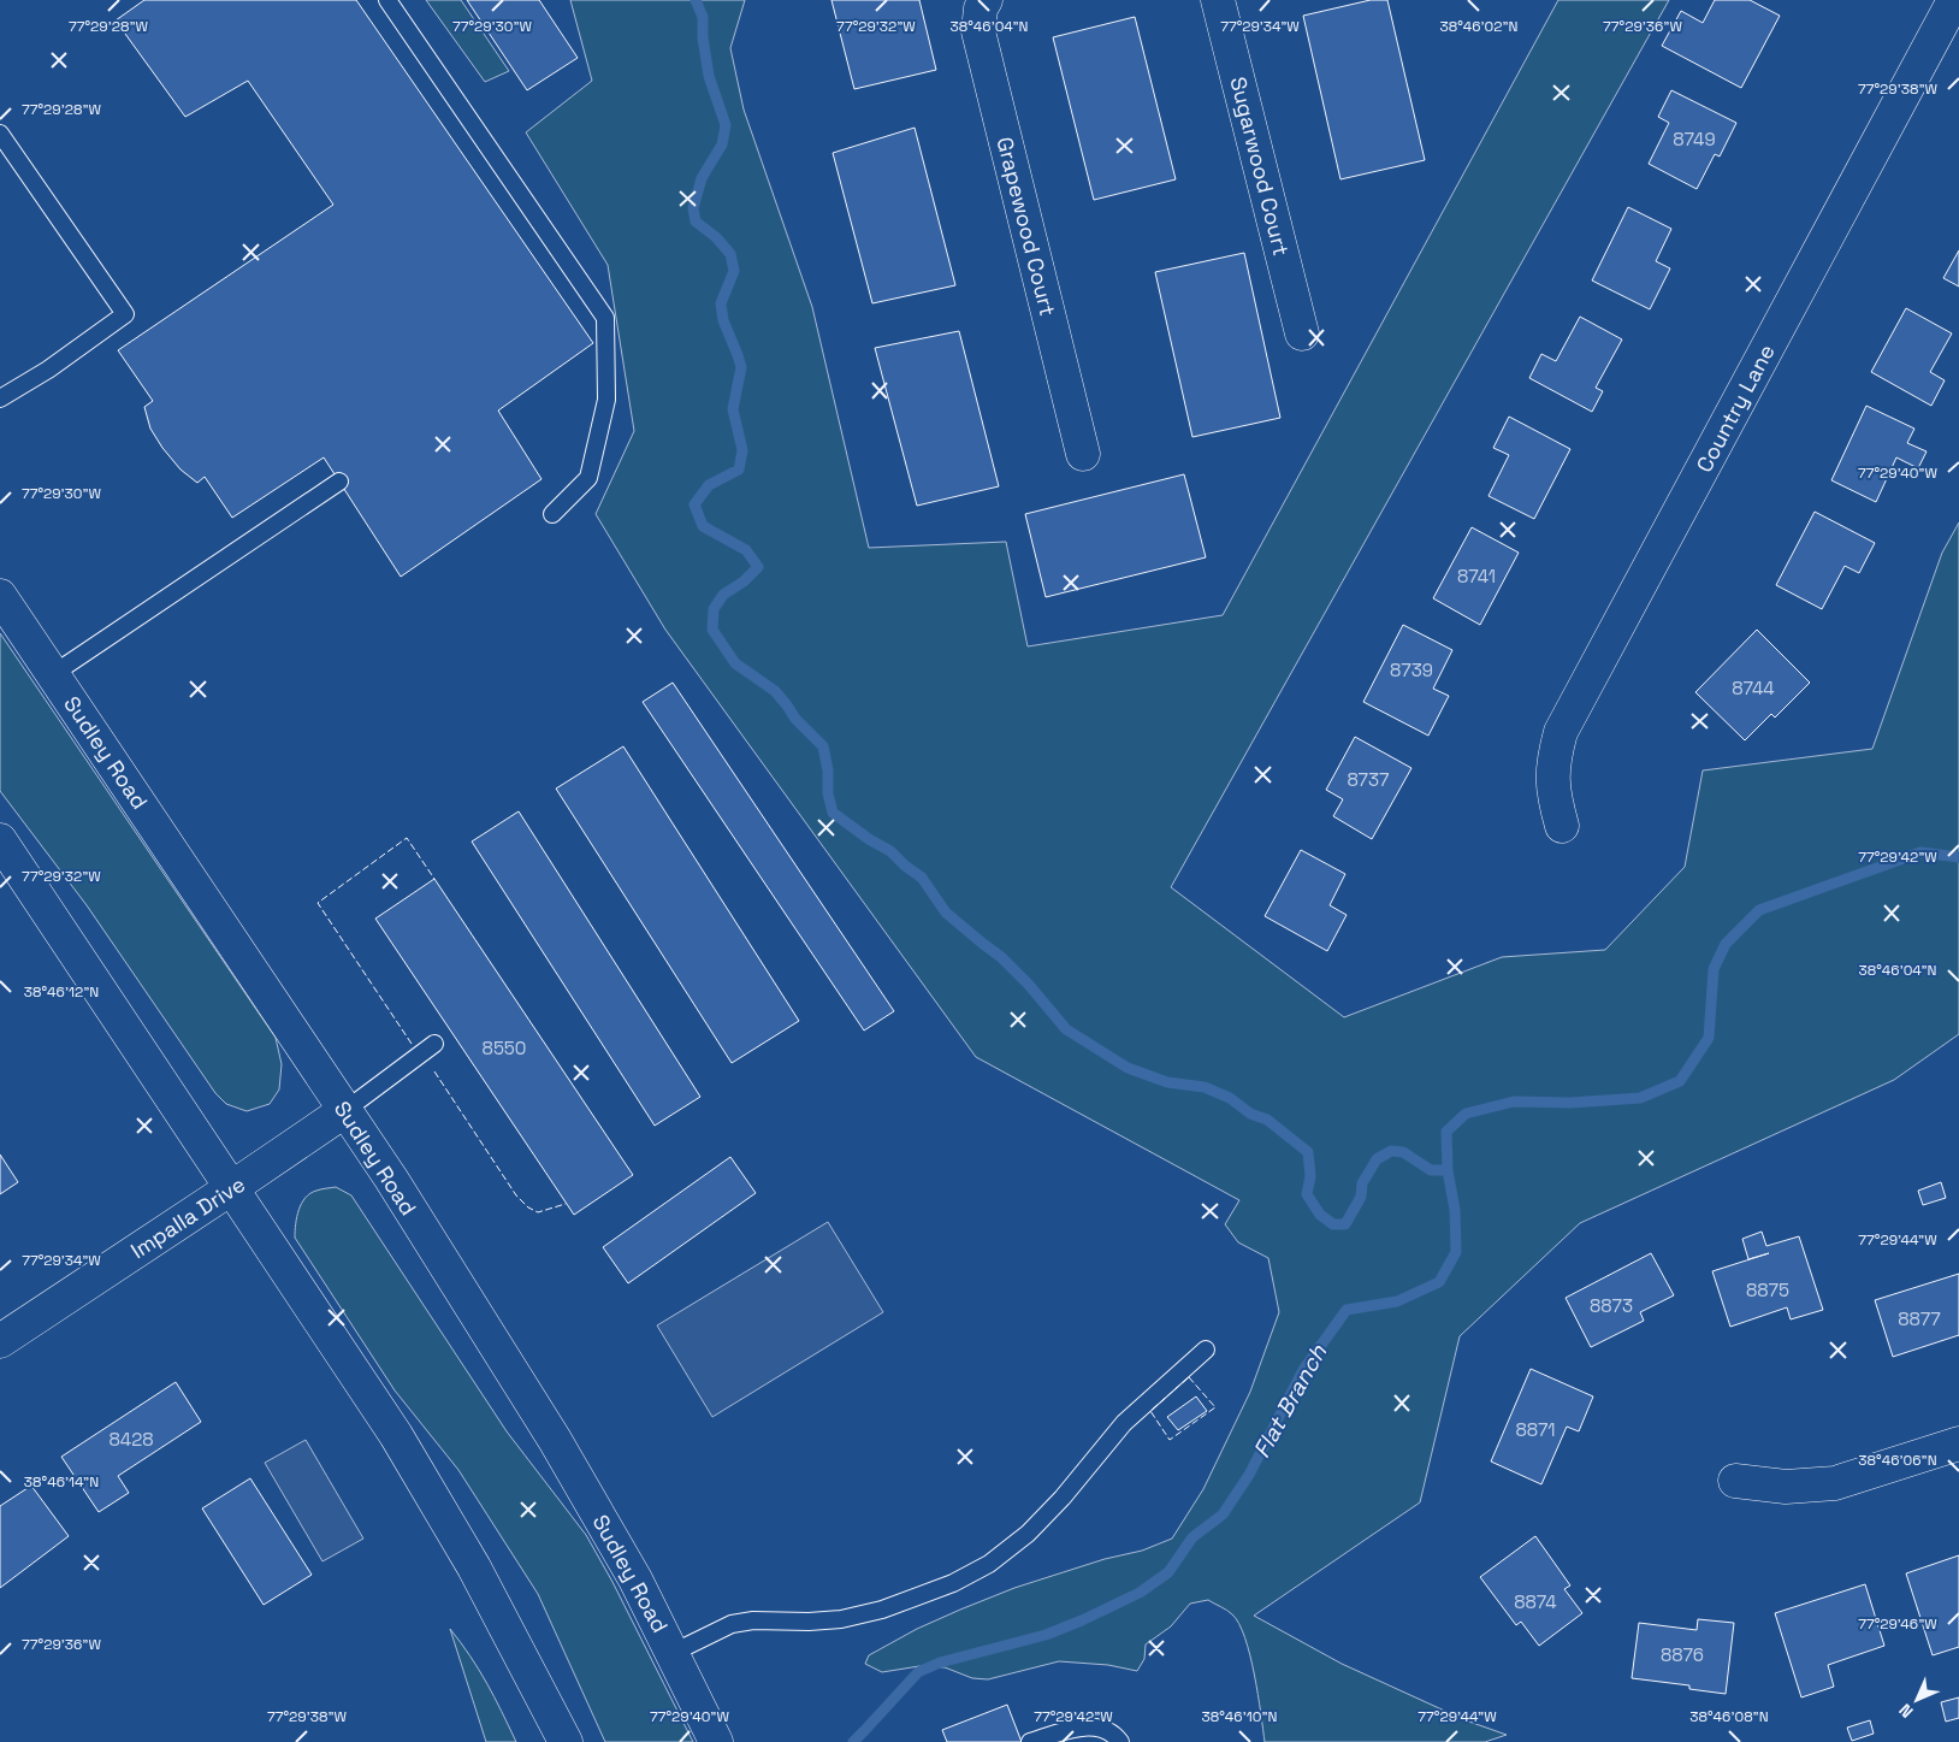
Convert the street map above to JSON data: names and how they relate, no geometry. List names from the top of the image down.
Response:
{
  "streets": {
    "main road": [
      "Sugarwood Court",
      "Grapewood Court",
      "Country Lane",
      "Sudley Road",
      "Impalla Drive"
    ]
  },
  "crossings": [
    ["Sudley Road", "Impalla Drive"]
  ],
  "water": ["Flat Branch"],
  "house_numbers": [
    "8749",
    "8741",
    "8739",
    "8744",
    "8737",
    "8550",
    "8875",
    "8873",
    "8877",
    "8871",
    "8428",
    "8874",
    "8876"
  ],
  "north": "bottom left",
  "coordinates": [
    "77°29'28\"W",
    "77°29'30\"W",
    "77°29'32\"W",
    "38°46'04\"N",
    "77°29'34\"W",
    "38°46'02\"N",
    "77°29'36\"W",
    "77°29'38\"W",
    "77°29'40\"W",
    "77°29'42\"W",
    "38°46'12\"N",
    "77°29'44\"W",
    "38°46'06\"N",
    "38°46'14\"N",
    "77°29'46\"W",
    "38°46'10\"N",
    "38°46'08\"N"
  ]
}
